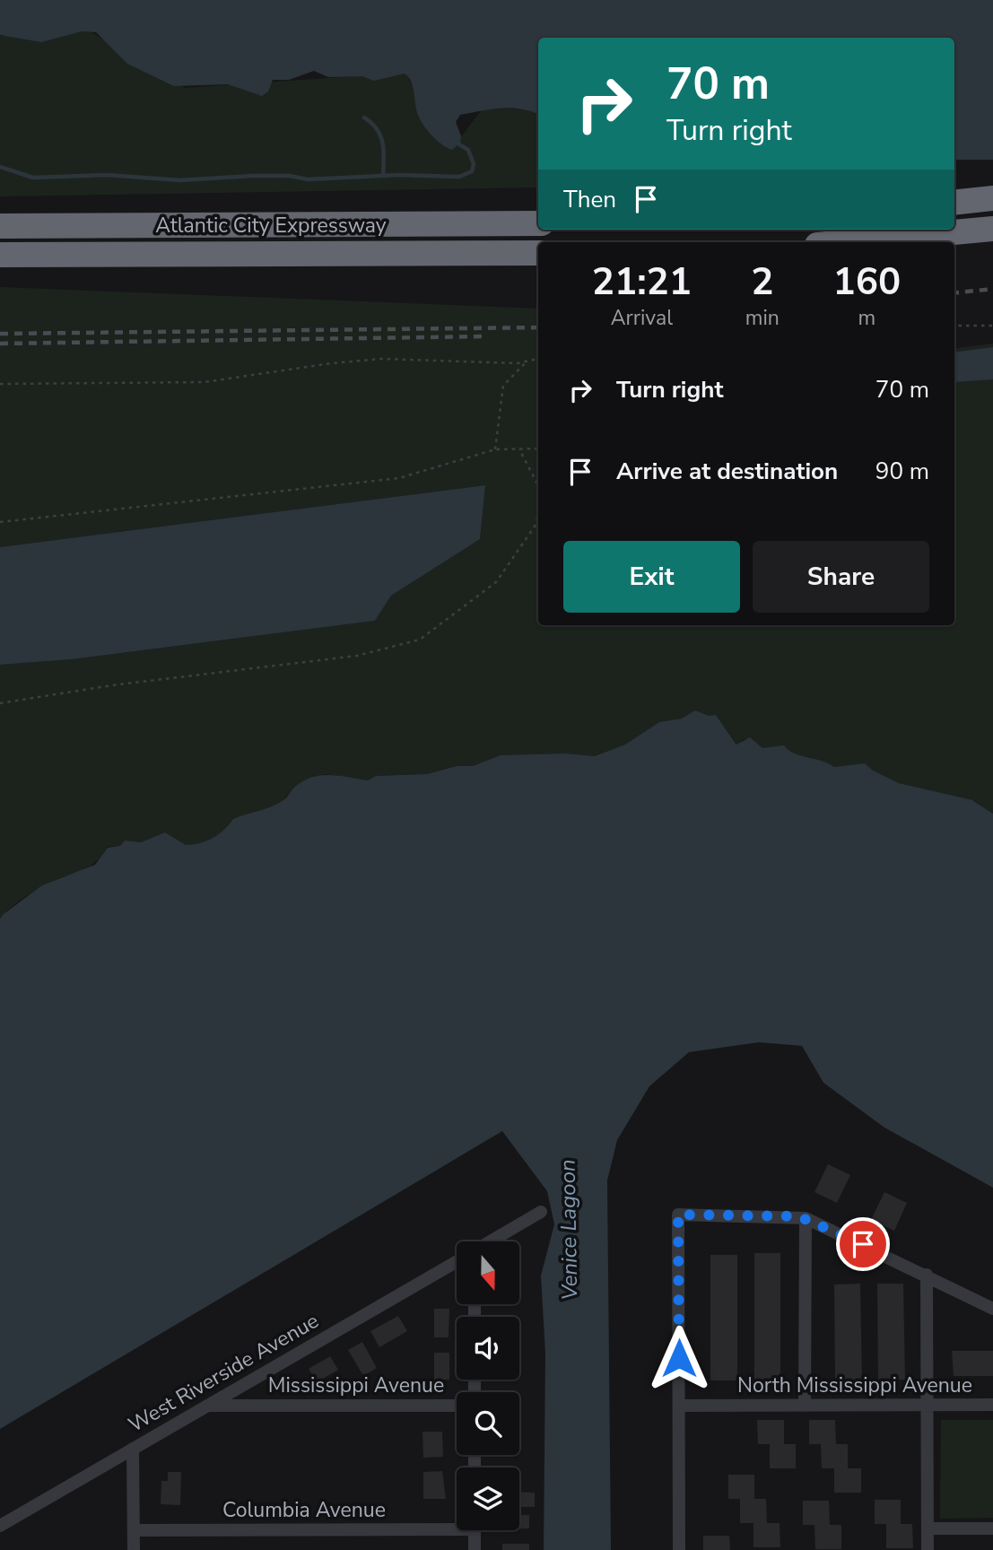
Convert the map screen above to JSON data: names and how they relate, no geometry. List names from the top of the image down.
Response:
{
  "streets": {
    "highway": ["Atlantic City Expressway"],
    "street": [
      "West Riverside Avenue",
      "Mississippi Avenue",
      "North Mississippi Avenue",
      "Columbia Avenue"
    ]
  },
  "crossings": [
    ["West Riverside Avenue", "Mississippi Avenue"]
  ],
  "water": ["Venice Lagoon"],
  "north": "bottom",
  "page": {
    "turn": ["70 m", "Turn right"],
    "then": "Then",
    "eta": [
      "21:21",
      "Arrival",
      "2",
      "min",
      "160",
      "m"
    ],
    "list": [
      {
        "name": "Turn right",
        "value": "70 m"
      },
      {
        "name": "Arrive at destination",
        "value": "90 m"
      }
    ],
    "buttons": ["Exit", "Share"]
  }
}
